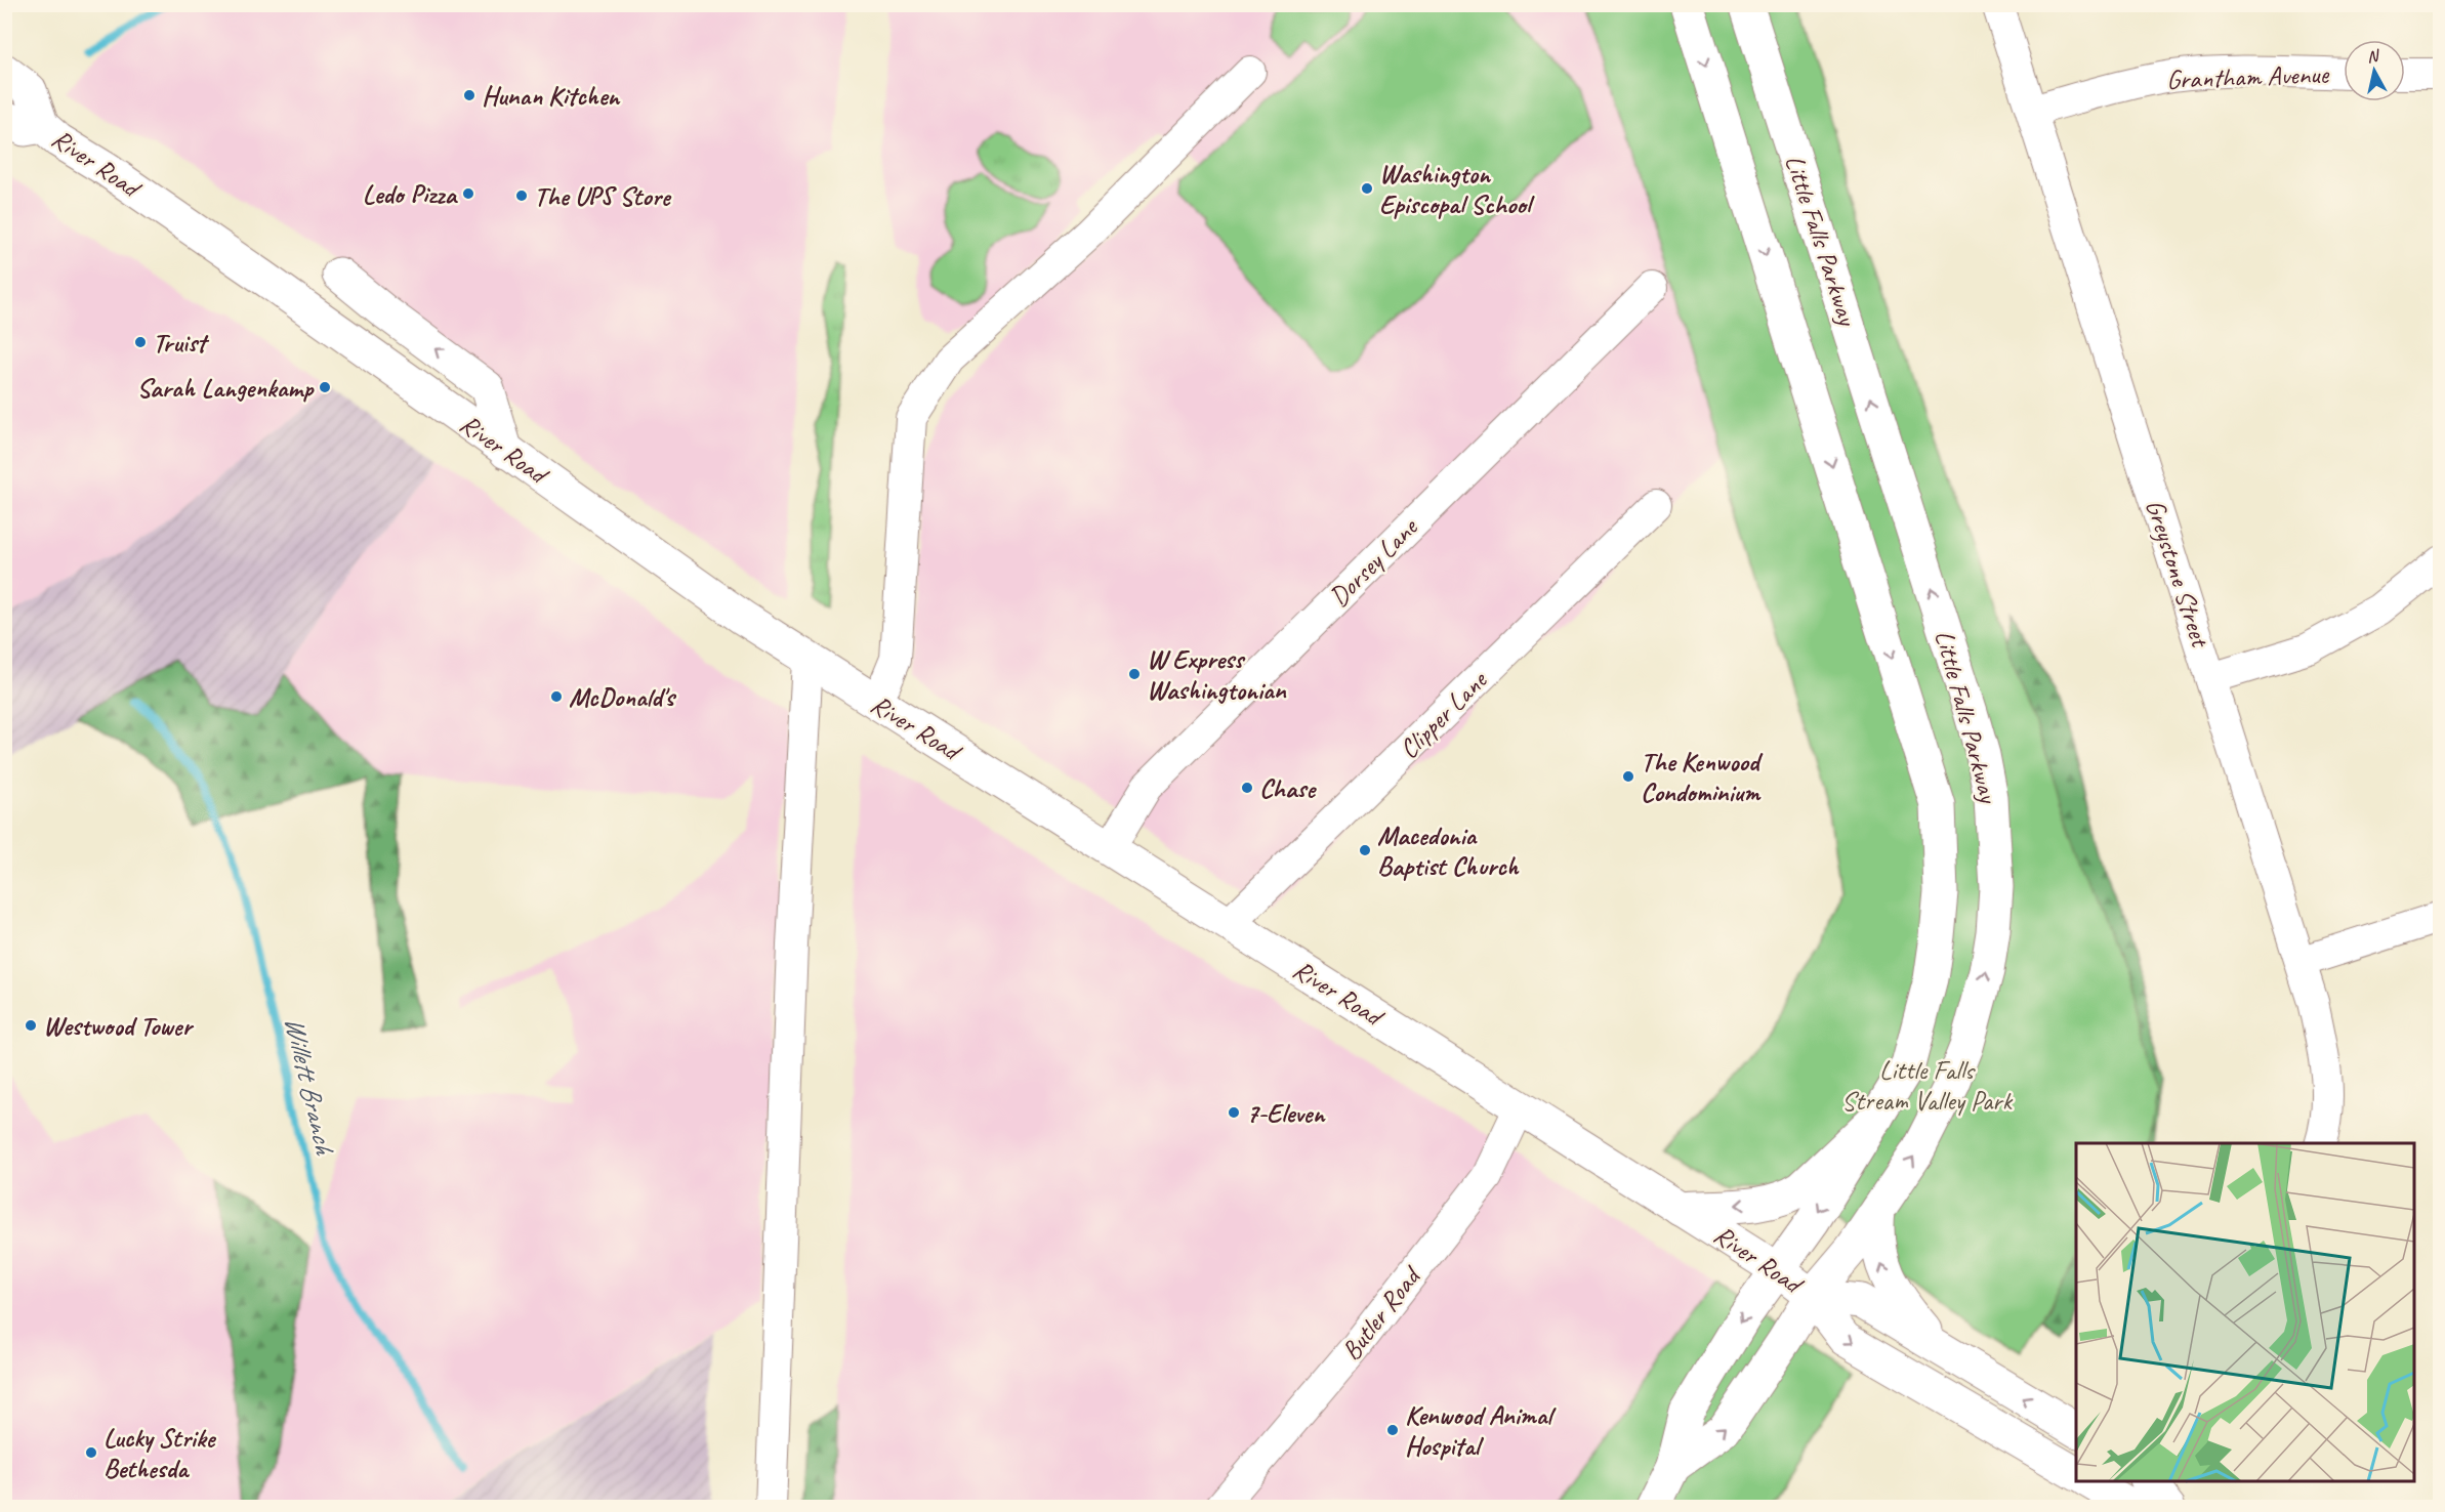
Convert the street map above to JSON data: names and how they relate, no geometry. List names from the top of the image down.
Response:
{
  "streets": {
    "main road": ["River Road", "Little Falls Parkway"],
    "street": [
      "Grantham Avenue",
      "Dorsey Lane",
      "Greystone Street",
      "Clipper Lane",
      "Butler Road"
    ]
  },
  "crossings": [
    ["Grantham Avenue", "Greystone Street"],
    ["River Road", "Little Falls Parkway"],
    ["River Road", "Dorsey Lane"],
    ["River Road", "Clipper Lane"],
    ["River Road", "Butler Road"]
  ],
  "water": ["Willett Branch"],
  "parks": ["Little Falls Stream Valley Park"],
  "places": [
    "Hunan Kitchen",
    "Washington Episcopal School",
    "Ledo Pizza",
    "The UPS Store",
    "Truist",
    "Sarah Langenkamp",
    "W Express Washingtonian",
    "McDonald's",
    "The Kenwood Condominium",
    "Chase",
    "Macedonia Baptist Church",
    "Westwood Tower",
    "7-Eleven",
    "Kenwood Animal Hospital",
    "Lucky Strike Bethesda"
  ],
  "north": "top"
}
